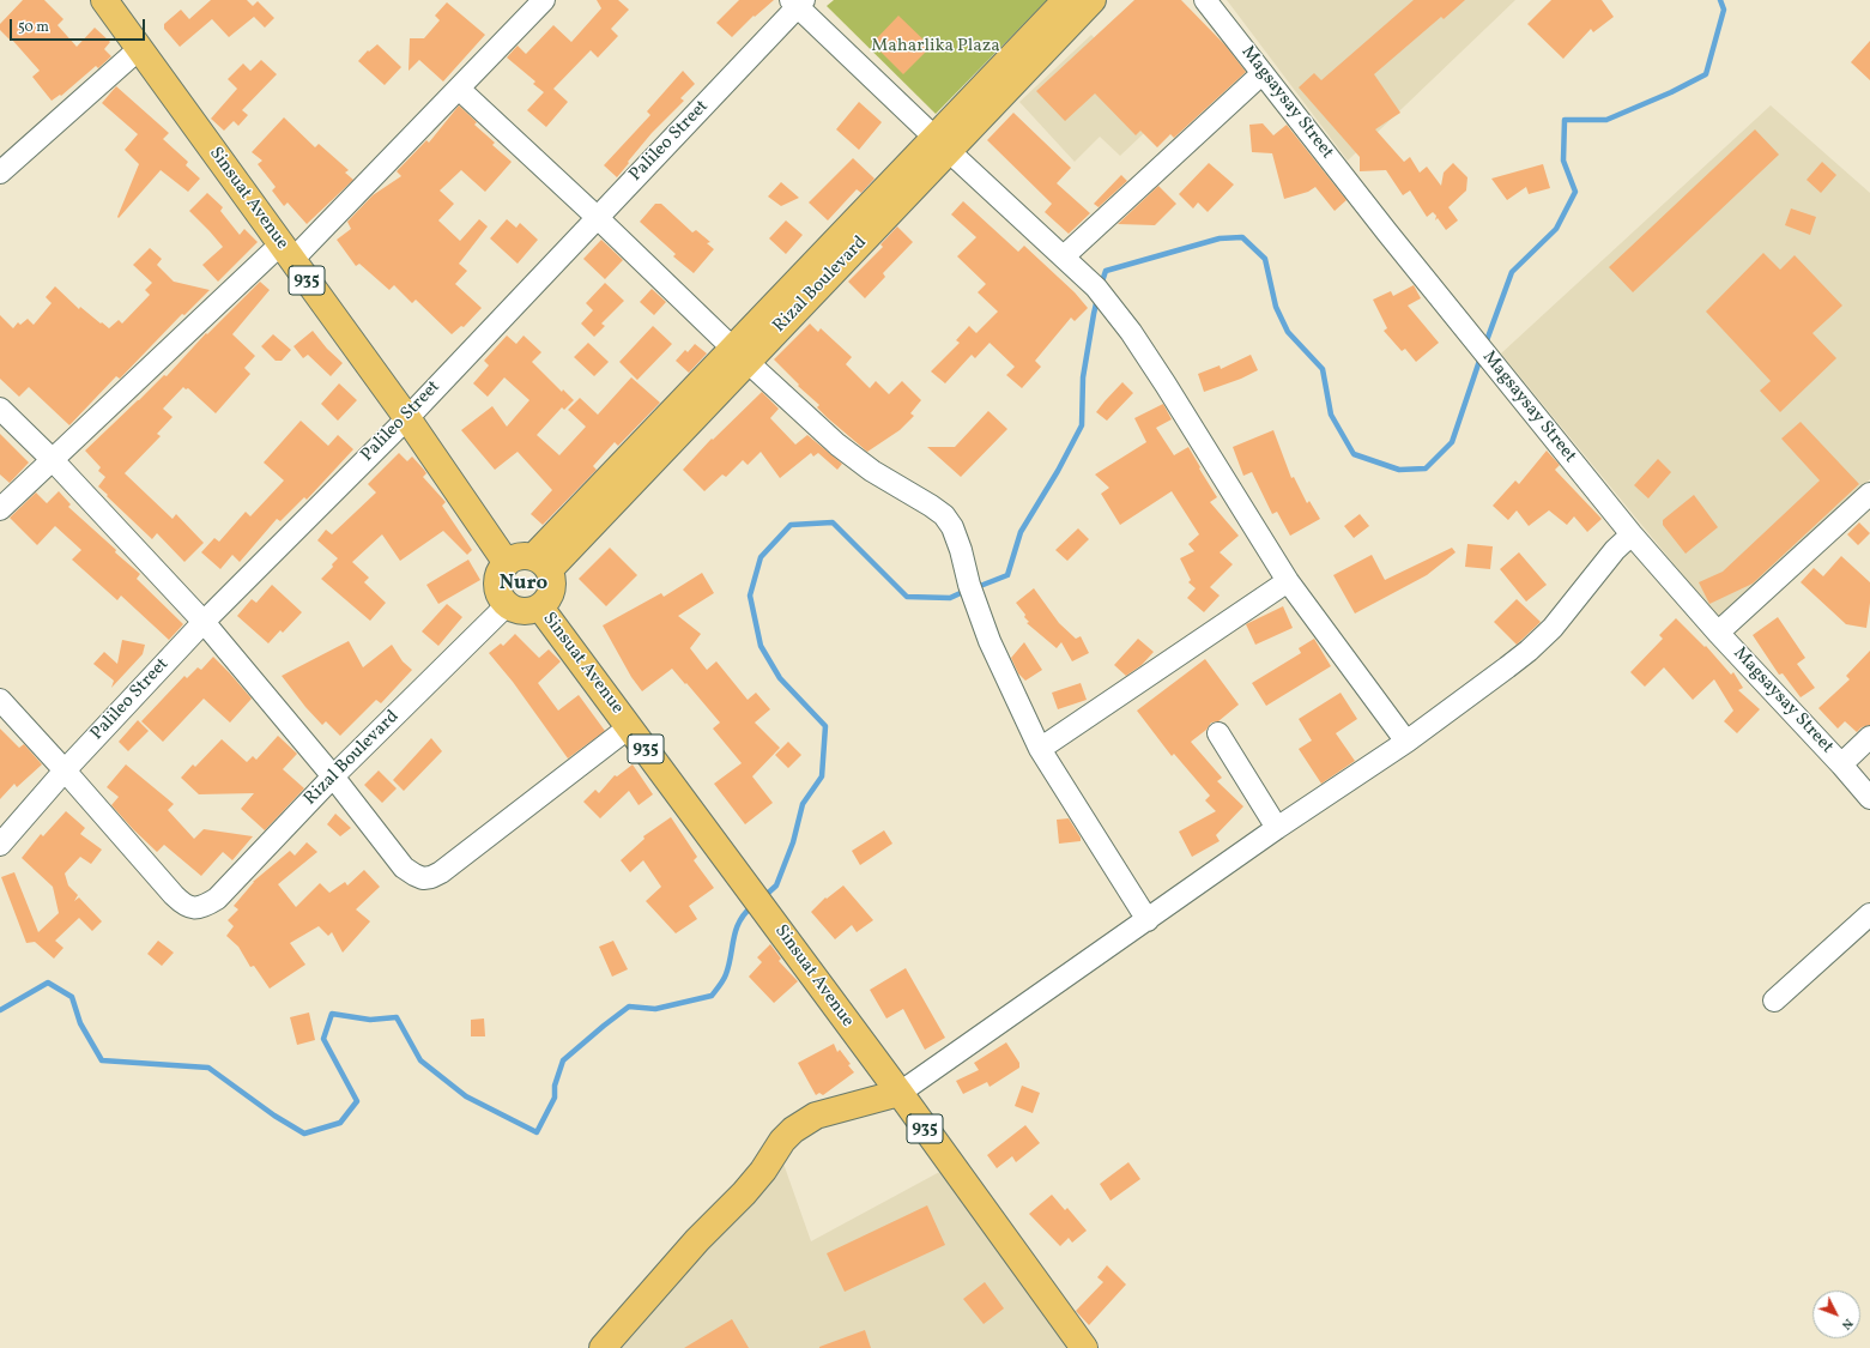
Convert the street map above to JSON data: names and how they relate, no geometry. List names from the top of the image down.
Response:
{
  "streets": {
    "main road": ["Sinsuat Avenue", "935", "Rizal Boulevard"],
    "street": ["Magsaysay Street", "Palileo Street"]
  },
  "crossings": [
    ["Palileo Street", "Sinsuat Avenue"],
    ["Palileo Street", "Rizal Boulevard"],
    ["Sinsuat Avenue", "Rizal Boulevard"]
  ],
  "districts": ["Nuro"],
  "parks": ["Maharlika Plaza"],
  "scale_bar": "50 m",
  "north": "bottom right"
}
